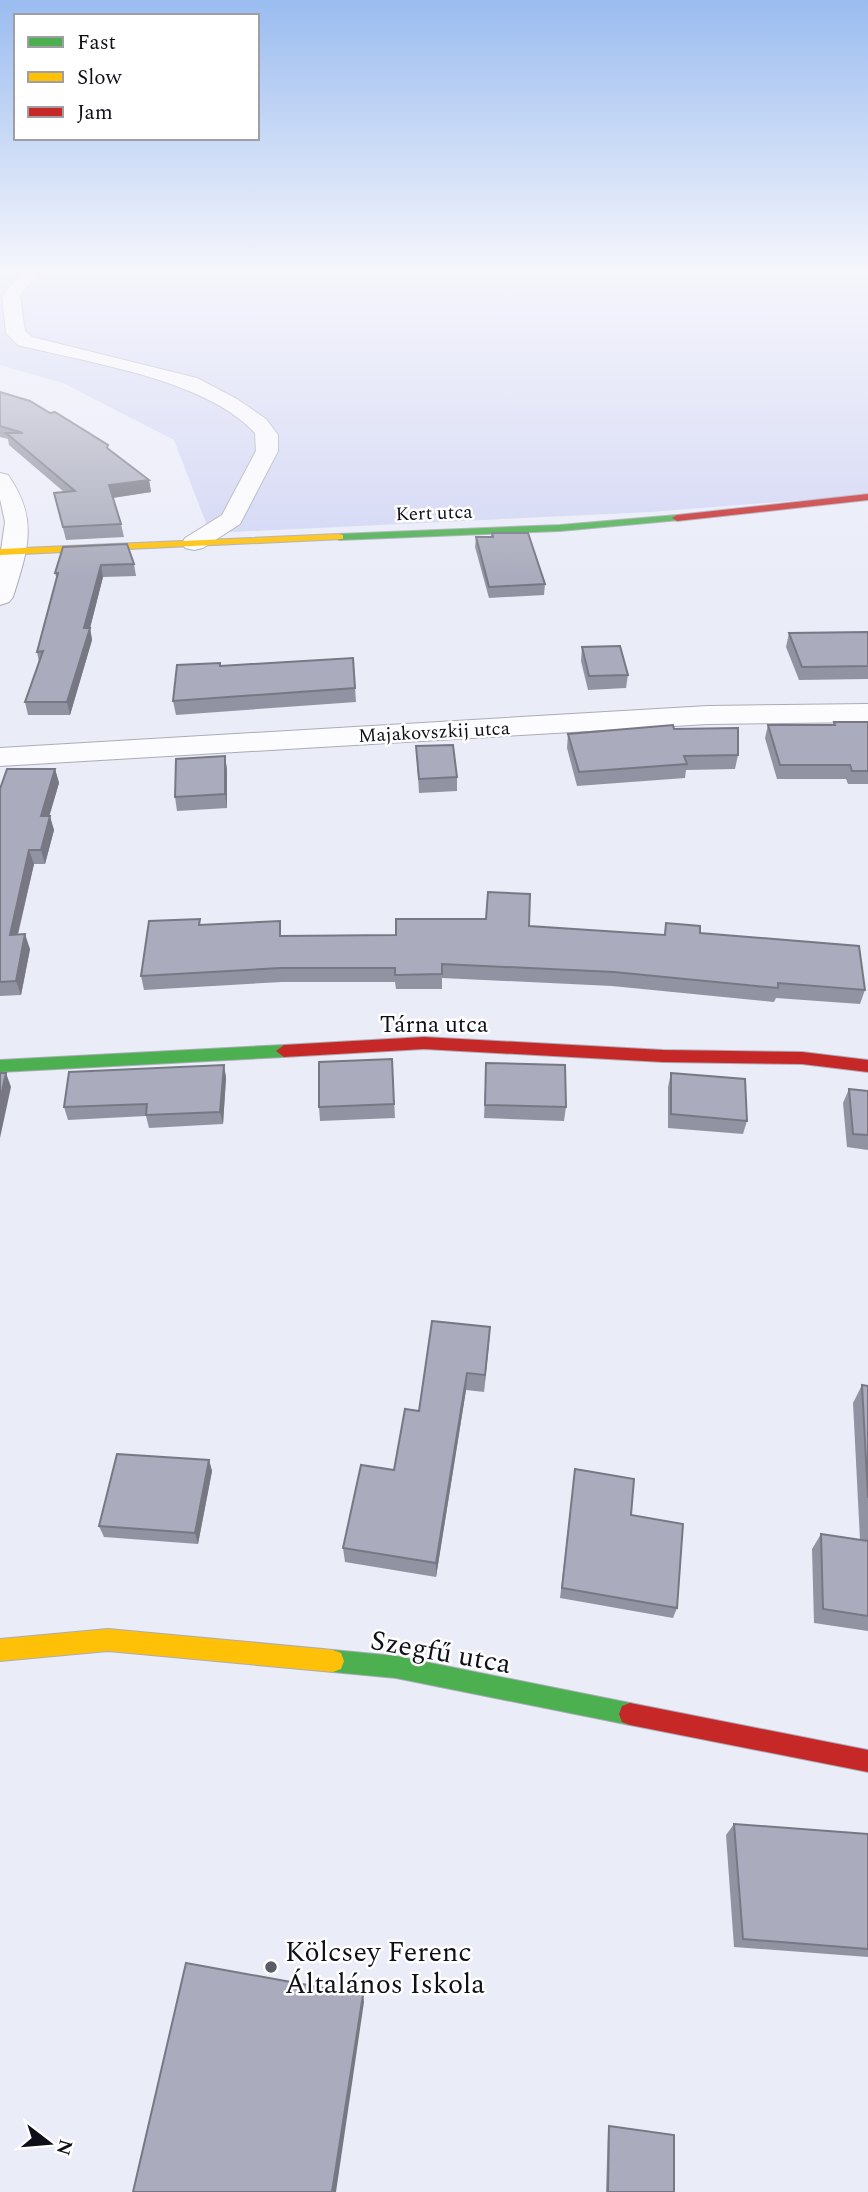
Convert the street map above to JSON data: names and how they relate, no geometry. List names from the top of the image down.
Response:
{
  "streets": {
    "street": [
      "Kert utca",
      "Majakovszkij utca",
      "Tárna utca",
      "Szegfű utca"
    ]
  },
  "places": ["Kölcsey Ferenc Általános Iskola"],
  "legend": ["Fast", "Slow", "Jam"],
  "north": "right"
}
